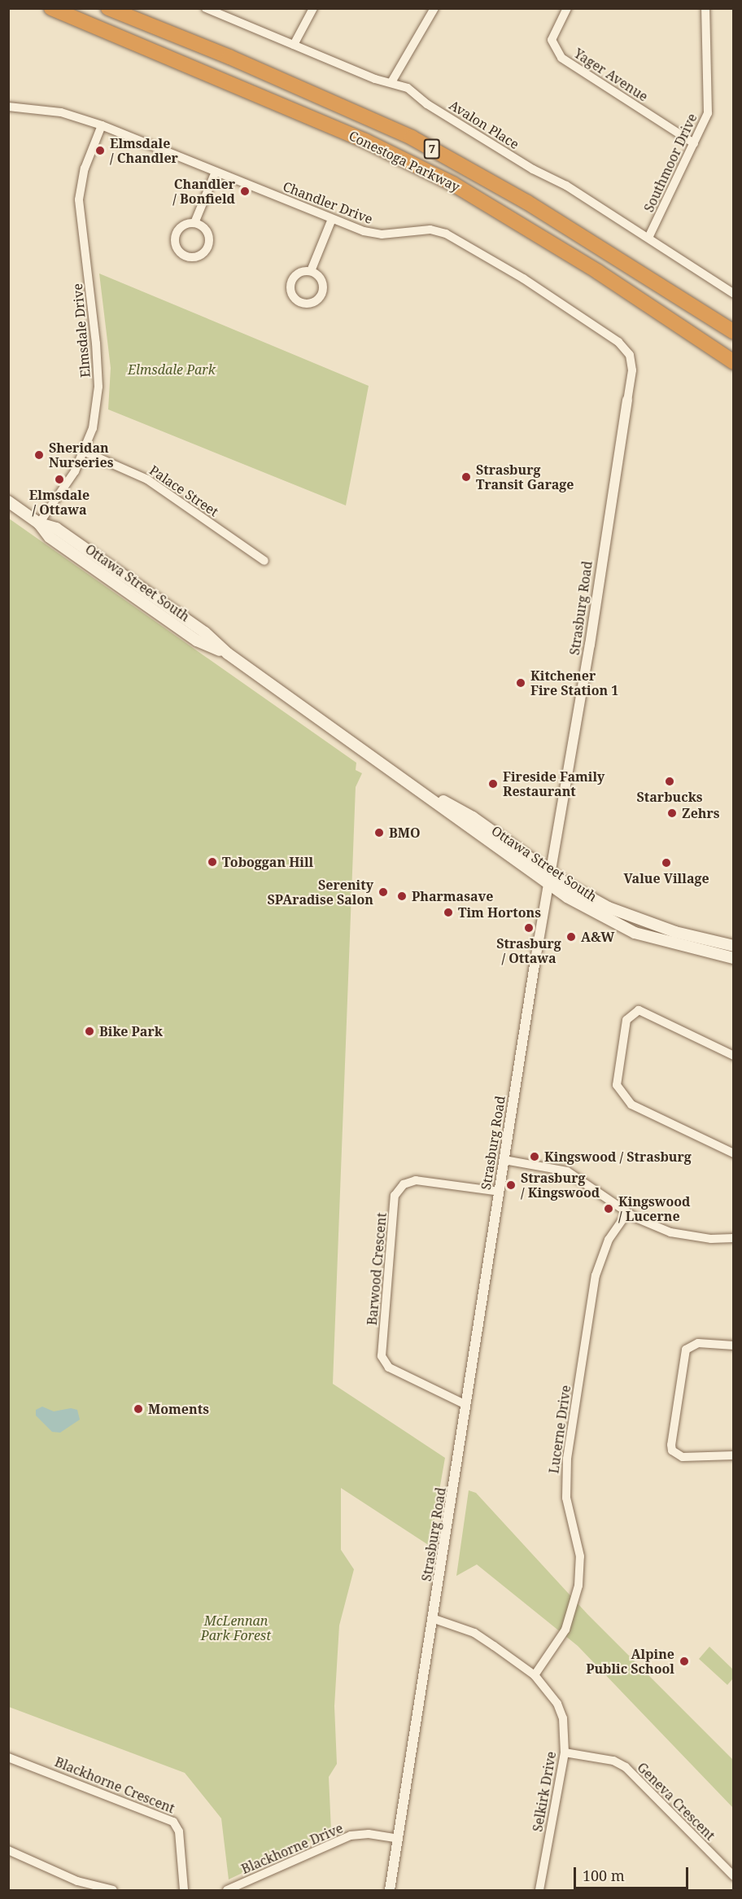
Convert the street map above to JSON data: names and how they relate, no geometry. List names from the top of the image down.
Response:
{
  "streets": {
    "highway": ["7", "Conestoga Parkway"],
    "main road": ["Ottawa Street South"],
    "street": [
      "Yager Avenue",
      "Avalon Place",
      "Southmoor Drive",
      "Chandler Drive",
      "Elmsdale Drive",
      "Palace Street",
      "Strasburg Road",
      "Barwood Crescent",
      "Lucerne Drive",
      "Blackhorne Crescent",
      "Selkirk Drive",
      "Geneva Crescent",
      "Blackhorne Drive"
    ]
  },
  "crossings": [
    ["Yager Avenue", "Southmoor Drive"],
    ["Avalon Place", "Southmoor Drive"],
    ["Chandler Drive", "Elmsdale Drive"],
    ["Chandler Drive", "Strasburg Road"],
    ["Elmsdale Drive", "Palace Street"],
    ["Elmsdale Drive", "Ottawa Street South"],
    ["Ottawa Street South", "Strasburg Road"],
    ["Strasburg Road", "Barwood Crescent"],
    ["Strasburg Road", "Selkirk Drive"],
    ["Strasburg Road", "Blackhorne Drive"],
    ["Lucerne Drive", "Selkirk Drive"],
    ["Selkirk Drive", "Geneva Crescent"]
  ],
  "parks": ["Elmsdale Park", "McLennan Park Forest"],
  "places": [
    "Elmsdale / Chandler",
    "Chandler / Bonfield",
    "Sheridan Nurseries",
    "Strasburg Transit Garage",
    "Elmsdale / Ottawa",
    "Kitchener Fire Station 1",
    "Starbucks",
    "Fireside Family Restaurant",
    "Zehrs",
    "BMO",
    "Toboggan Hill",
    "Value Village",
    "Serenity SPAradise Salon",
    "Pharmasave",
    "Tim Hortons",
    "Strasburg / Ottawa",
    "A&W",
    "Bike Park",
    "Kingswood / Strasburg",
    "Strasburg / Kingswood",
    "Kingswood / Lucerne",
    "Moments",
    "Alpine Public School"
  ],
  "scale_bar": "100 m"
}
